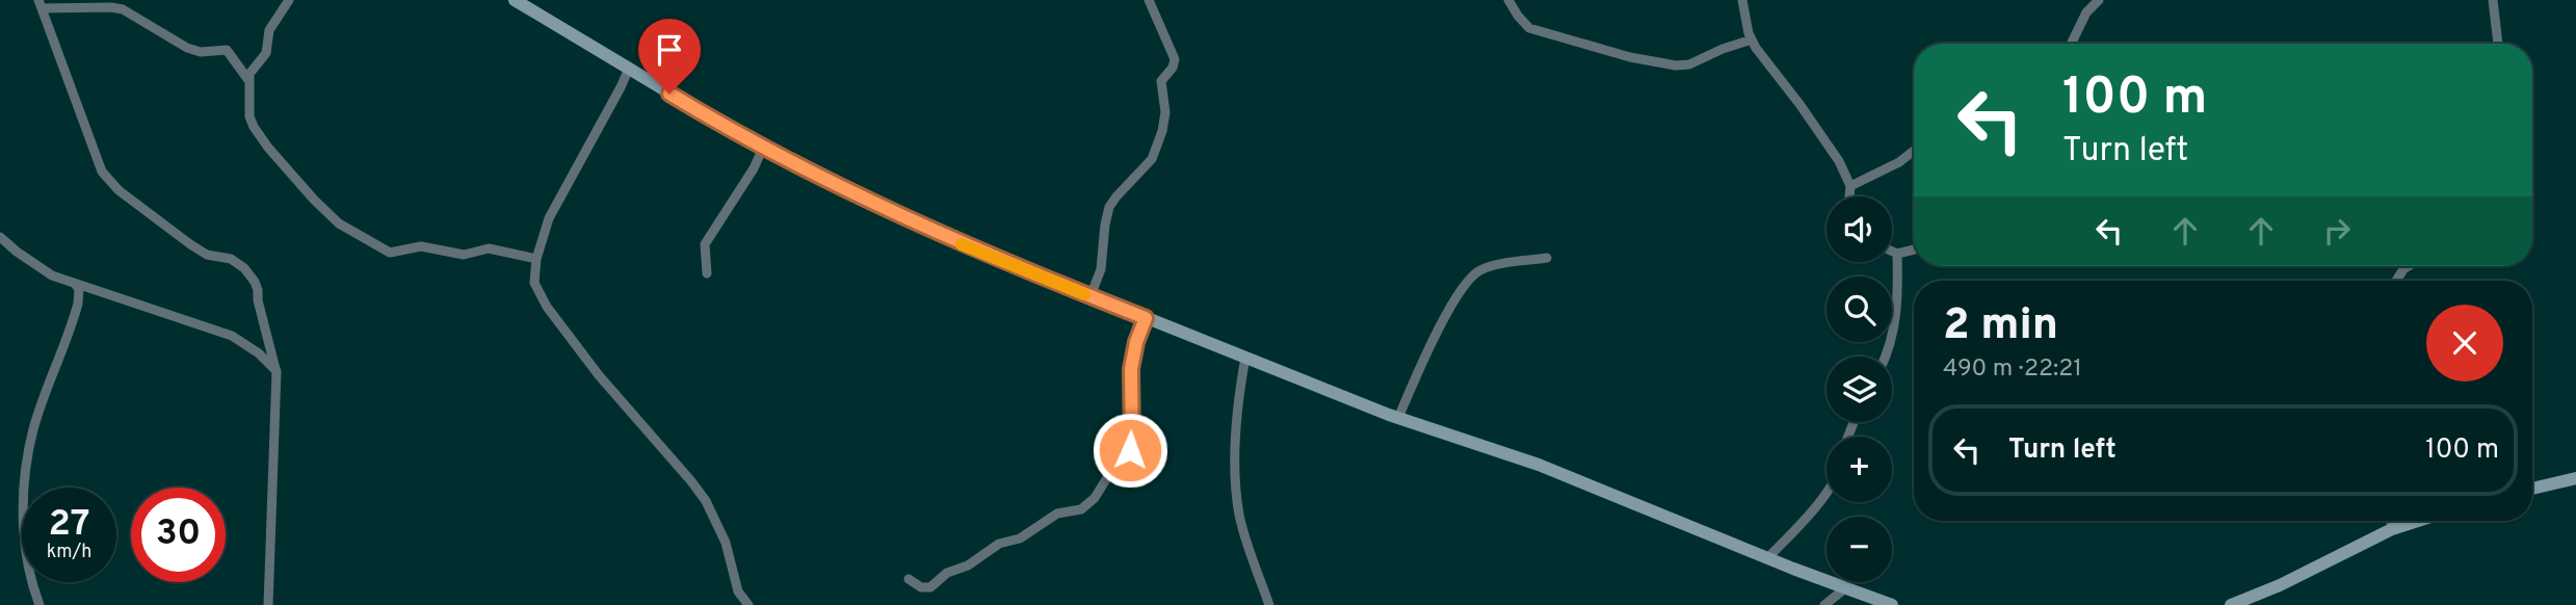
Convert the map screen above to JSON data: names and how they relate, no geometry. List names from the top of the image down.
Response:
{
  "page": {
    "turn": ["100 m", "Turn left"],
    "map_buttons": ["+", "−"],
    "heading": ["2 min", "490 m · 22:21"],
    "list": [
      {
        "name": "Turn left",
        "value": "100 m"
      }
    ],
    "speed": "27 km/h",
    "limit": "30"
  }
}
